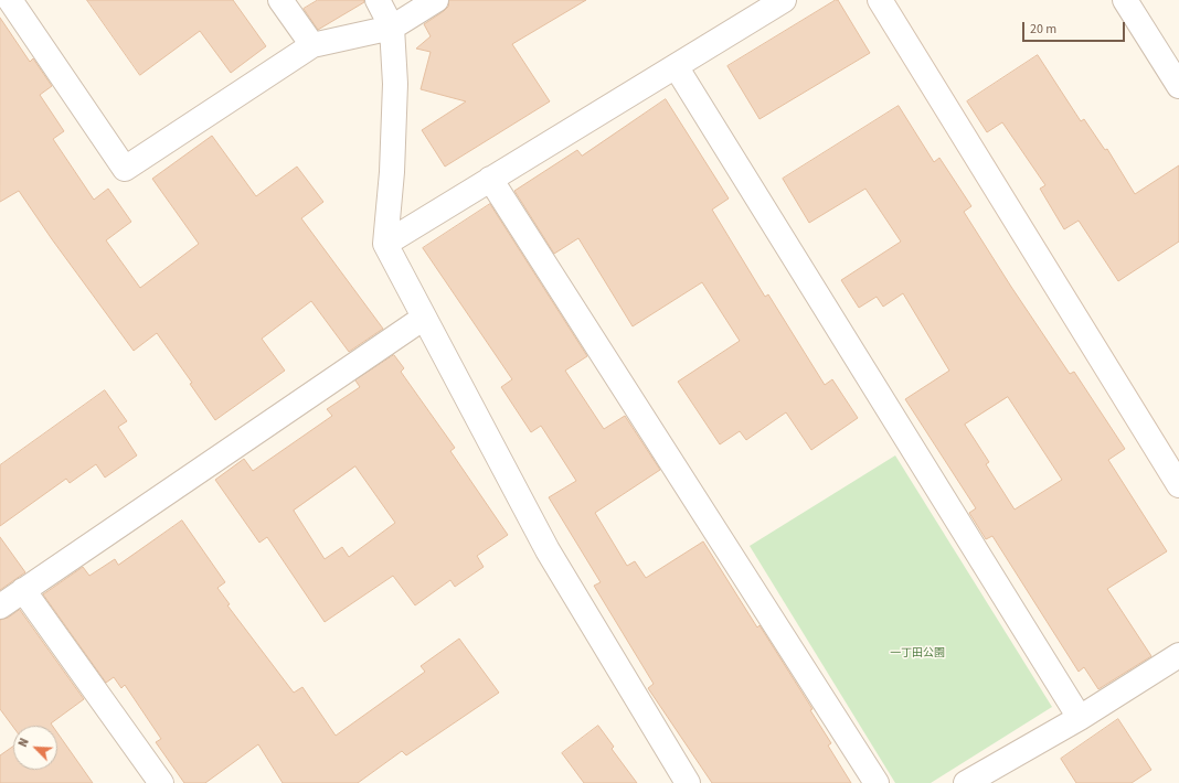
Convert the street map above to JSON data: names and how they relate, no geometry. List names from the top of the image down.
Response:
{
  "parks": ["一丁田公園"],
  "scale_bar": "20 m",
  "north": "top left"
}
